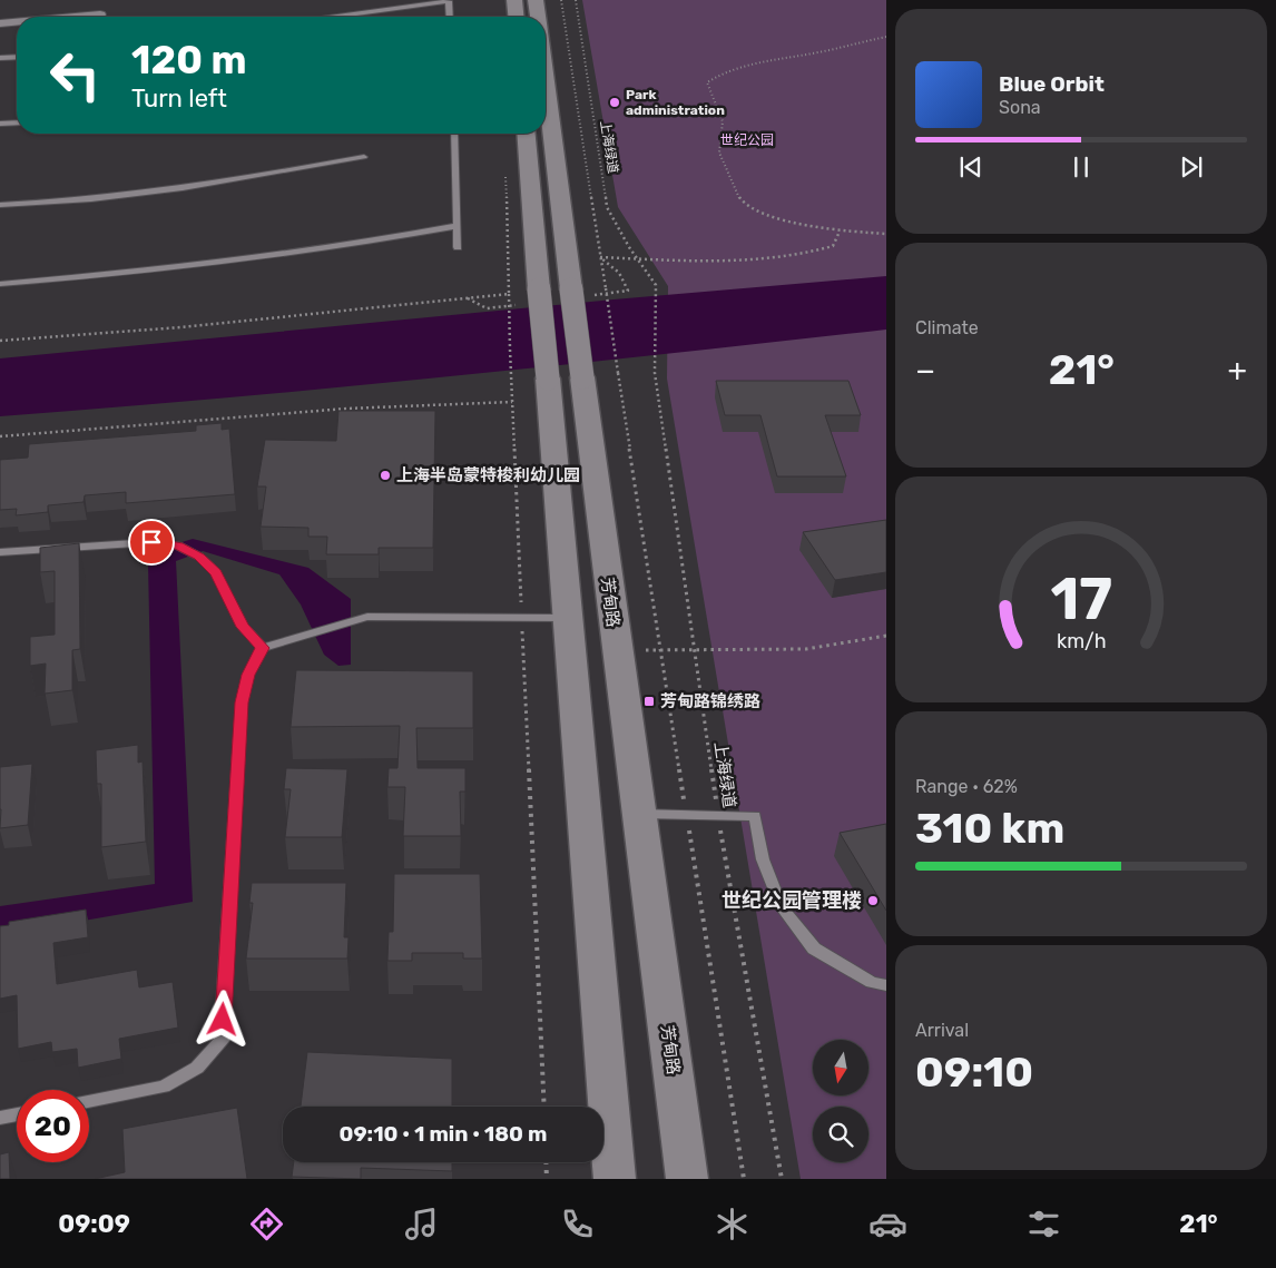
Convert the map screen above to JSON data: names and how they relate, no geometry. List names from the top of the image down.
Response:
{
  "streets": {
    "main road": ["芳甸路"],
    "path": ["上海绿道"]
  },
  "parks": ["世纪公园"],
  "places": {
    "other": ["Park administration", "上海半岛蒙特梭利幼儿园", "世纪公园管理楼"],
    "transit": ["芳甸路锦绣路"]
  },
  "north": "bottom",
  "page": {
    "turn": ["120 m", "Turn left"],
    "song": ["Blue Orbit", "Sona"],
    "tile": [
      "Climate",
      ["Range · 62%", "310 km"],
      ["Arrival", "09:10"]
    ],
    "heat": ["−", "21°", "+"],
    "limit": "20",
    "trip": "09:10 · 1 min · 180 m",
    "tabs": ["09:09", "21°"],
    "gauge": ["17", "km/h"]
  }
}
